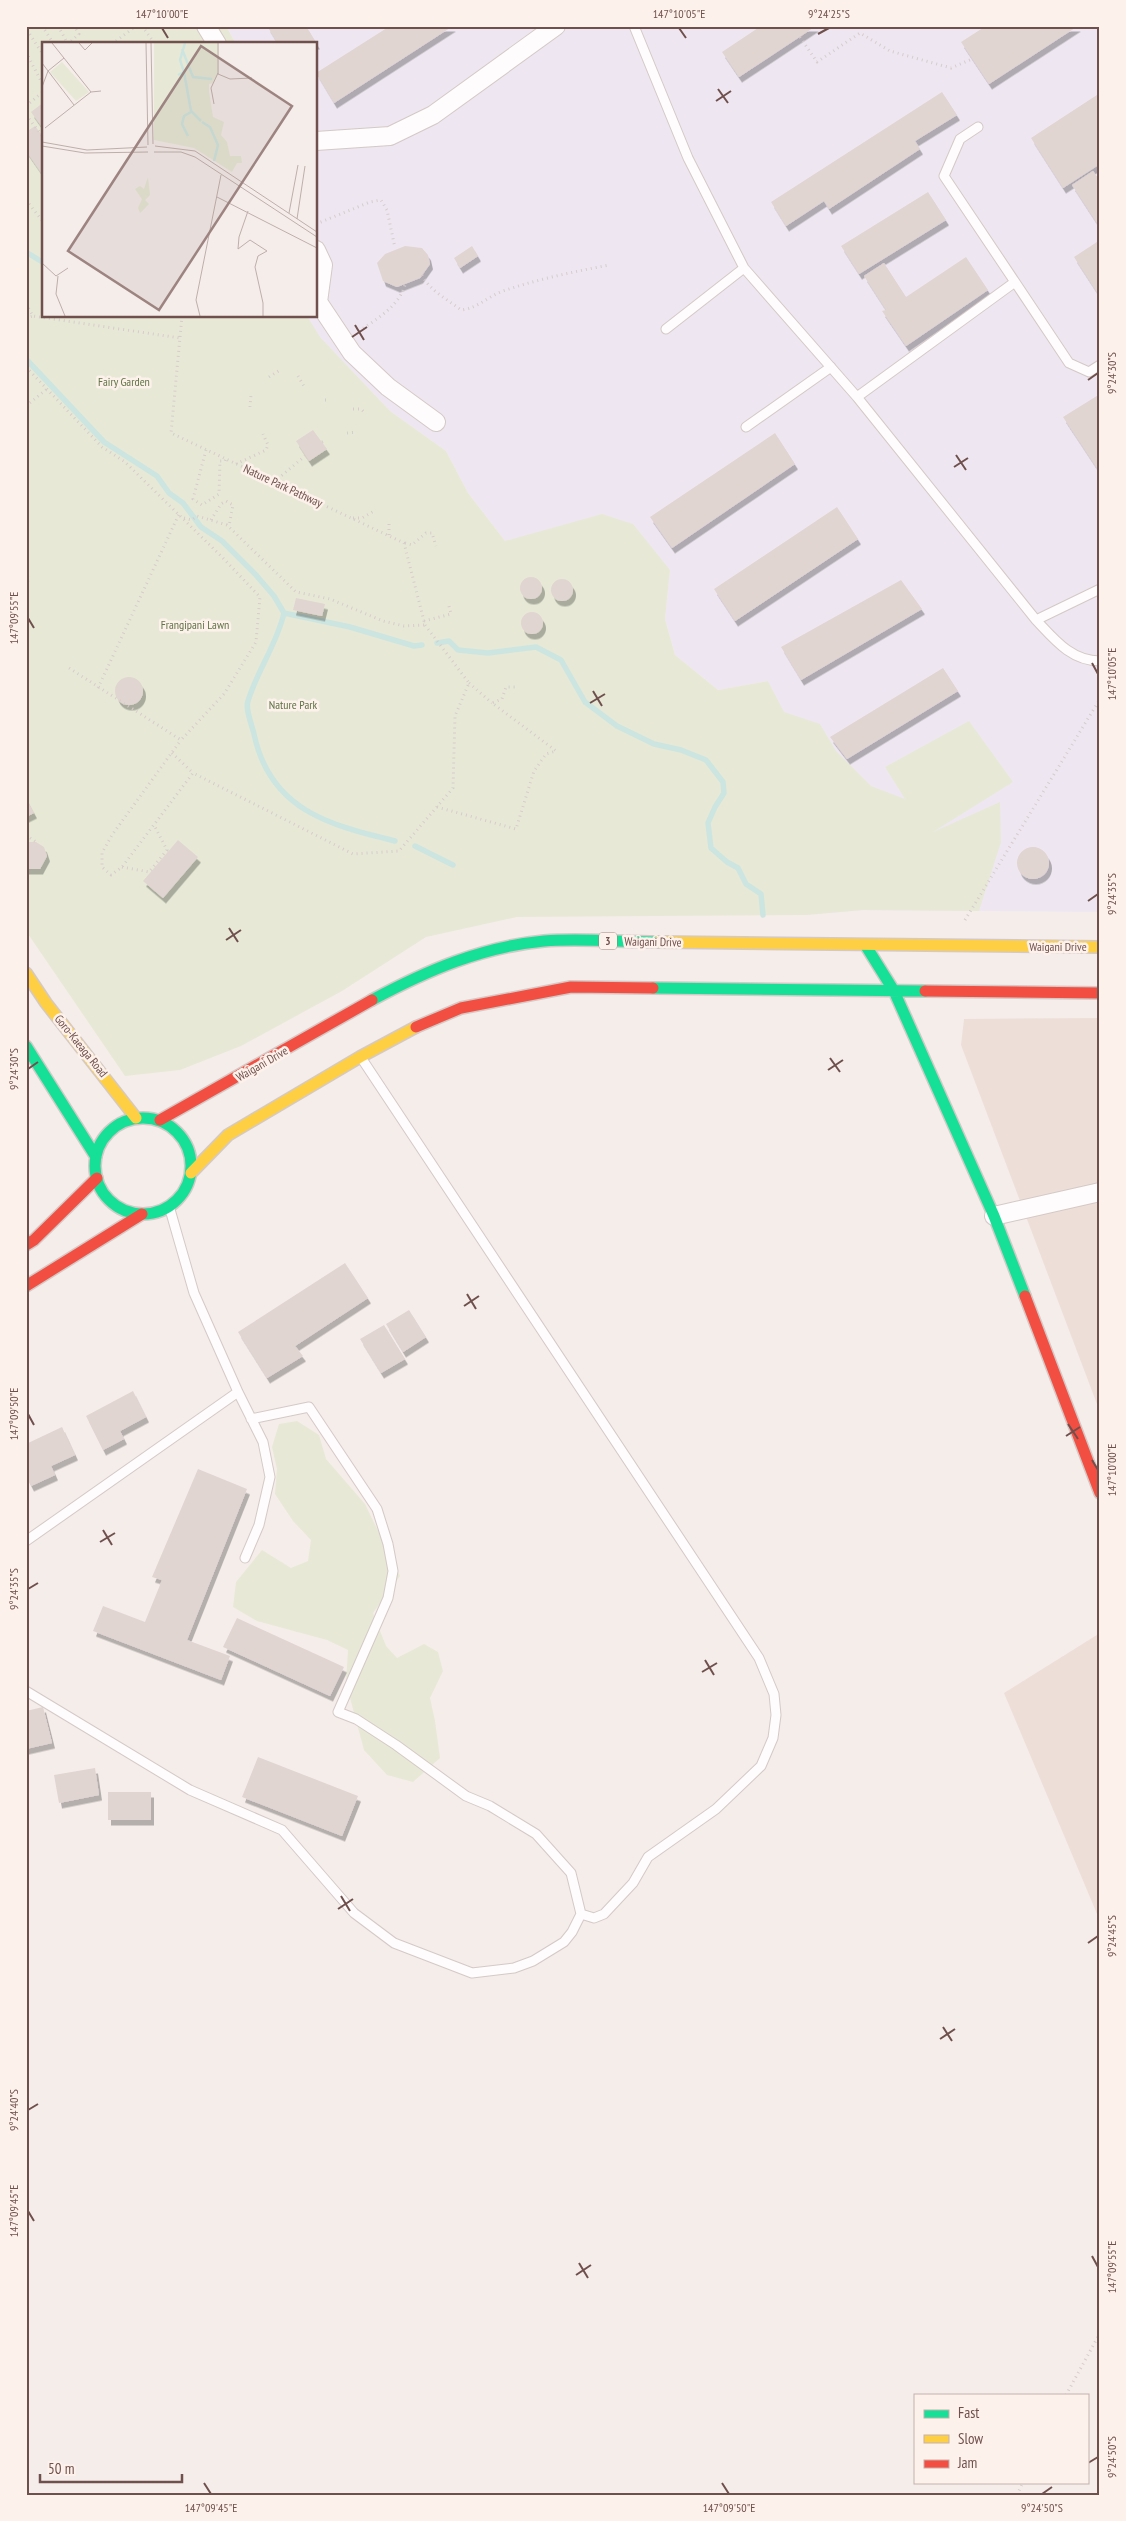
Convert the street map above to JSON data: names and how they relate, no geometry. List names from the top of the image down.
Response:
{
  "streets": {
    "main road": ["3", "Waigani Drive", "Goro-Kaeaga Road"],
    "path": ["Nature Park Pathway"]
  },
  "crossings": [
    ["Waigani Drive", "Goro-Kaeaga Road"]
  ],
  "parks": ["Fairy Garden", "Frangipani Lawn", "Nature Park"],
  "legend": ["Fast", "Slow", "Jam"],
  "scale_bar": "50 m",
  "coordinates": [
    "147°10'00\"E",
    "147°10'05\"E",
    "9°24'25\"S",
    "9°24'30\"S",
    "147°09'55\"E",
    "9°24'35\"S",
    "147°09'50\"E",
    "9°24'45\"S",
    "9°24'40\"S",
    "147°09'45\"E",
    "9°24'50\"S"
  ]
}
